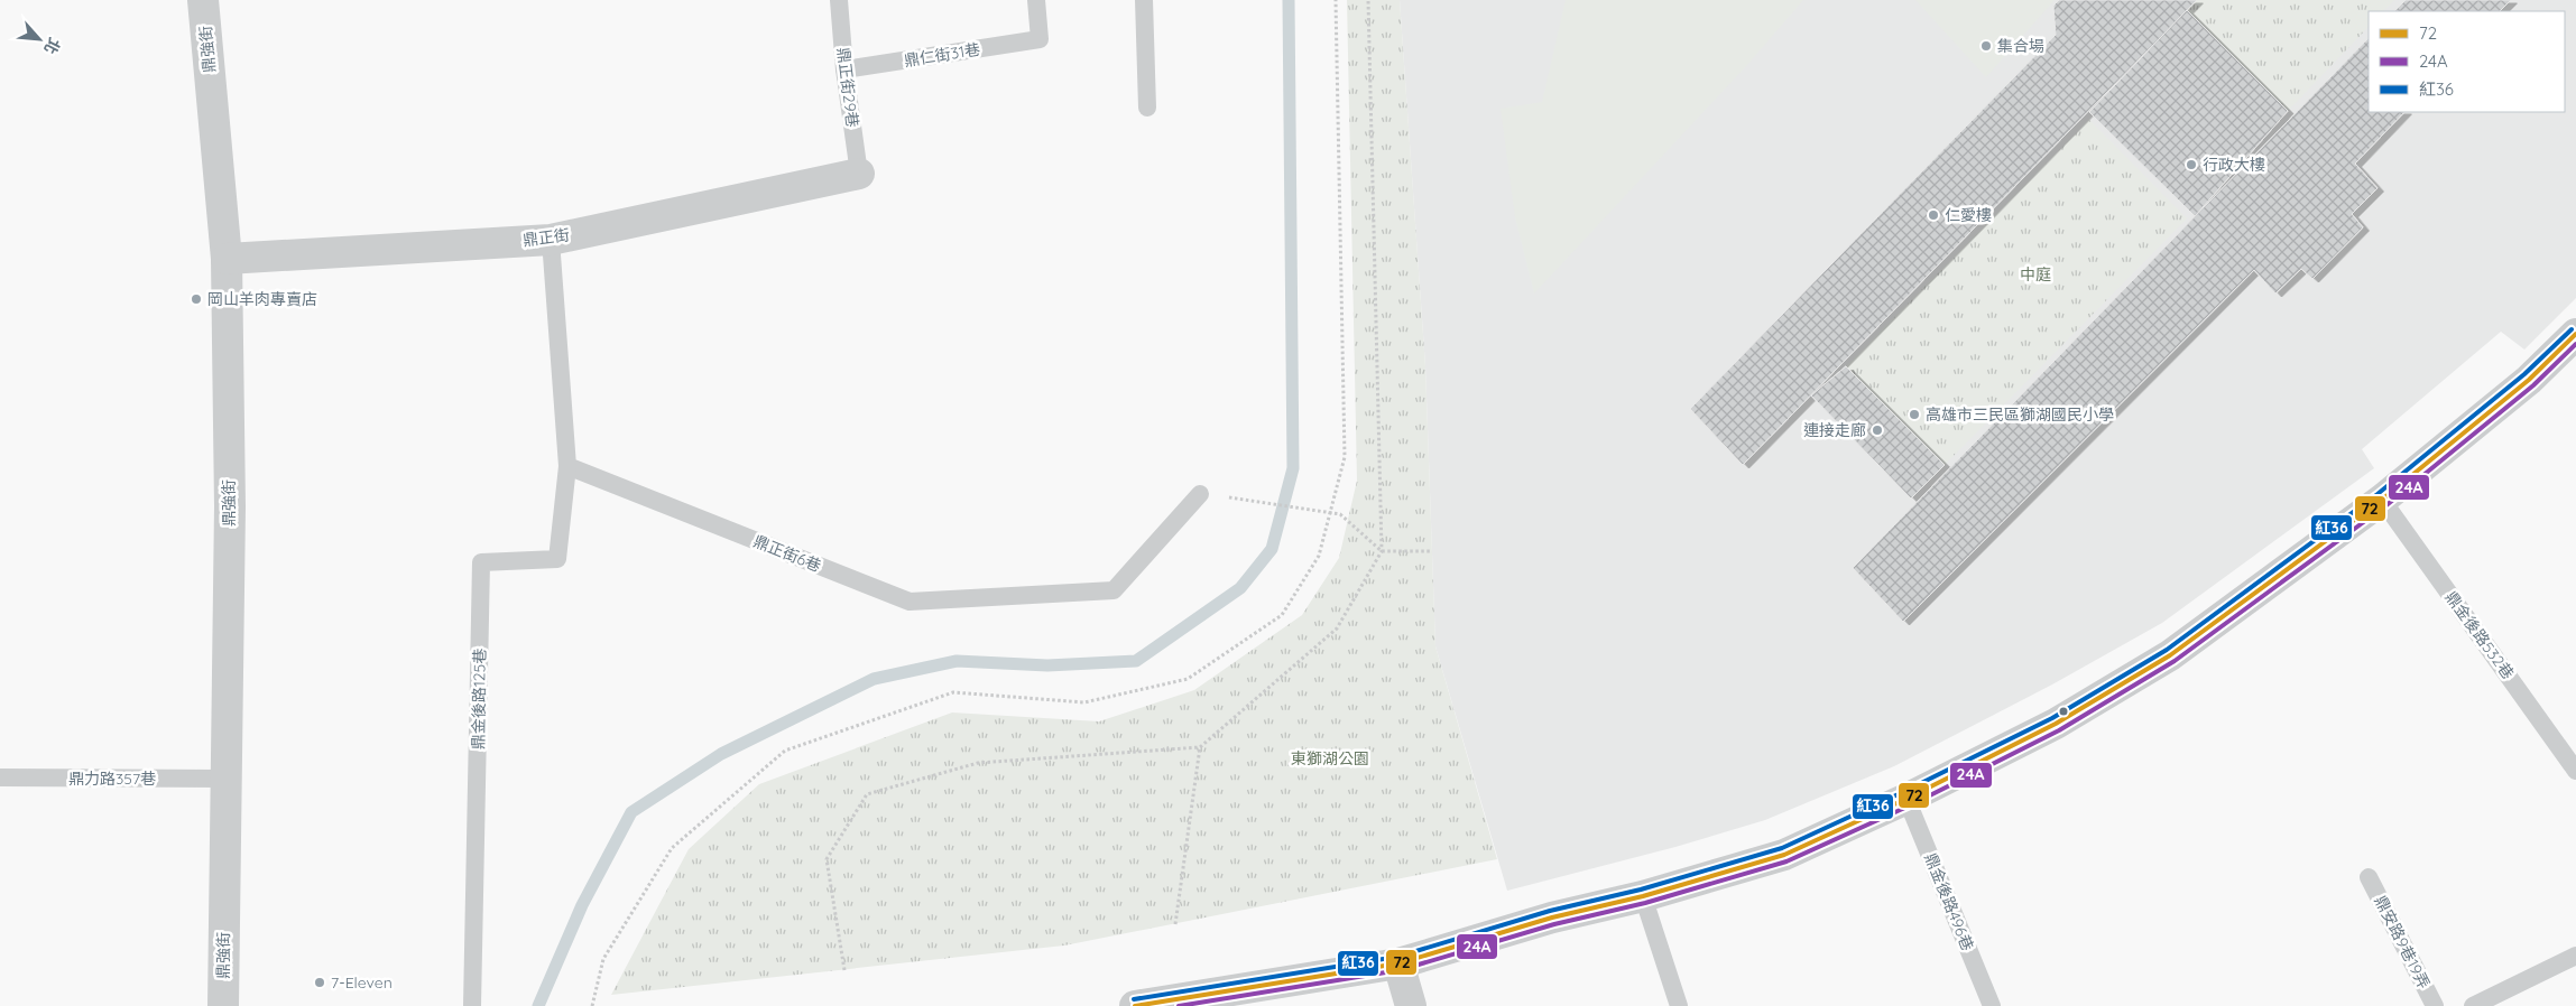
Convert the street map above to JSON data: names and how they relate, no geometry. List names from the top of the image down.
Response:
{
  "streets": {
    "street": ["鼎強街", "鼎正街"],
    "lane": [
      "鼎仁街31巷",
      "鼎正街29巷",
      "鼎正街6巷",
      "鼎金後路532巷",
      "鼎金後路125巷",
      "鼎力路357巷",
      "鼎金後路496巷",
      "鼎安路9巷19弄"
    ]
  },
  "crossings": [
    ["鼎強街", "鼎正街"],
    ["鼎強街", "鼎力路357巷"],
    ["鼎仁街31巷", "鼎正街29巷"],
    ["鼎正街29巷", "鼎正街"],
    ["鼎正街6巷", "鼎金後路125巷"]
  ],
  "parks": ["中庭", "東獅湖公園"],
  "places": [
    "集合場",
    "行政大樓",
    "仁愛樓",
    "岡山羊肉專賣店",
    "高雄市三民區獅湖國民小學",
    "連接走廊",
    "7-Eleven"
  ],
  "lines": ["transit line 紅36", "transit line 72", "transit line 24A"],
  "legend": ["72", "24A", "紅36"],
  "north": "bottom right"
}
